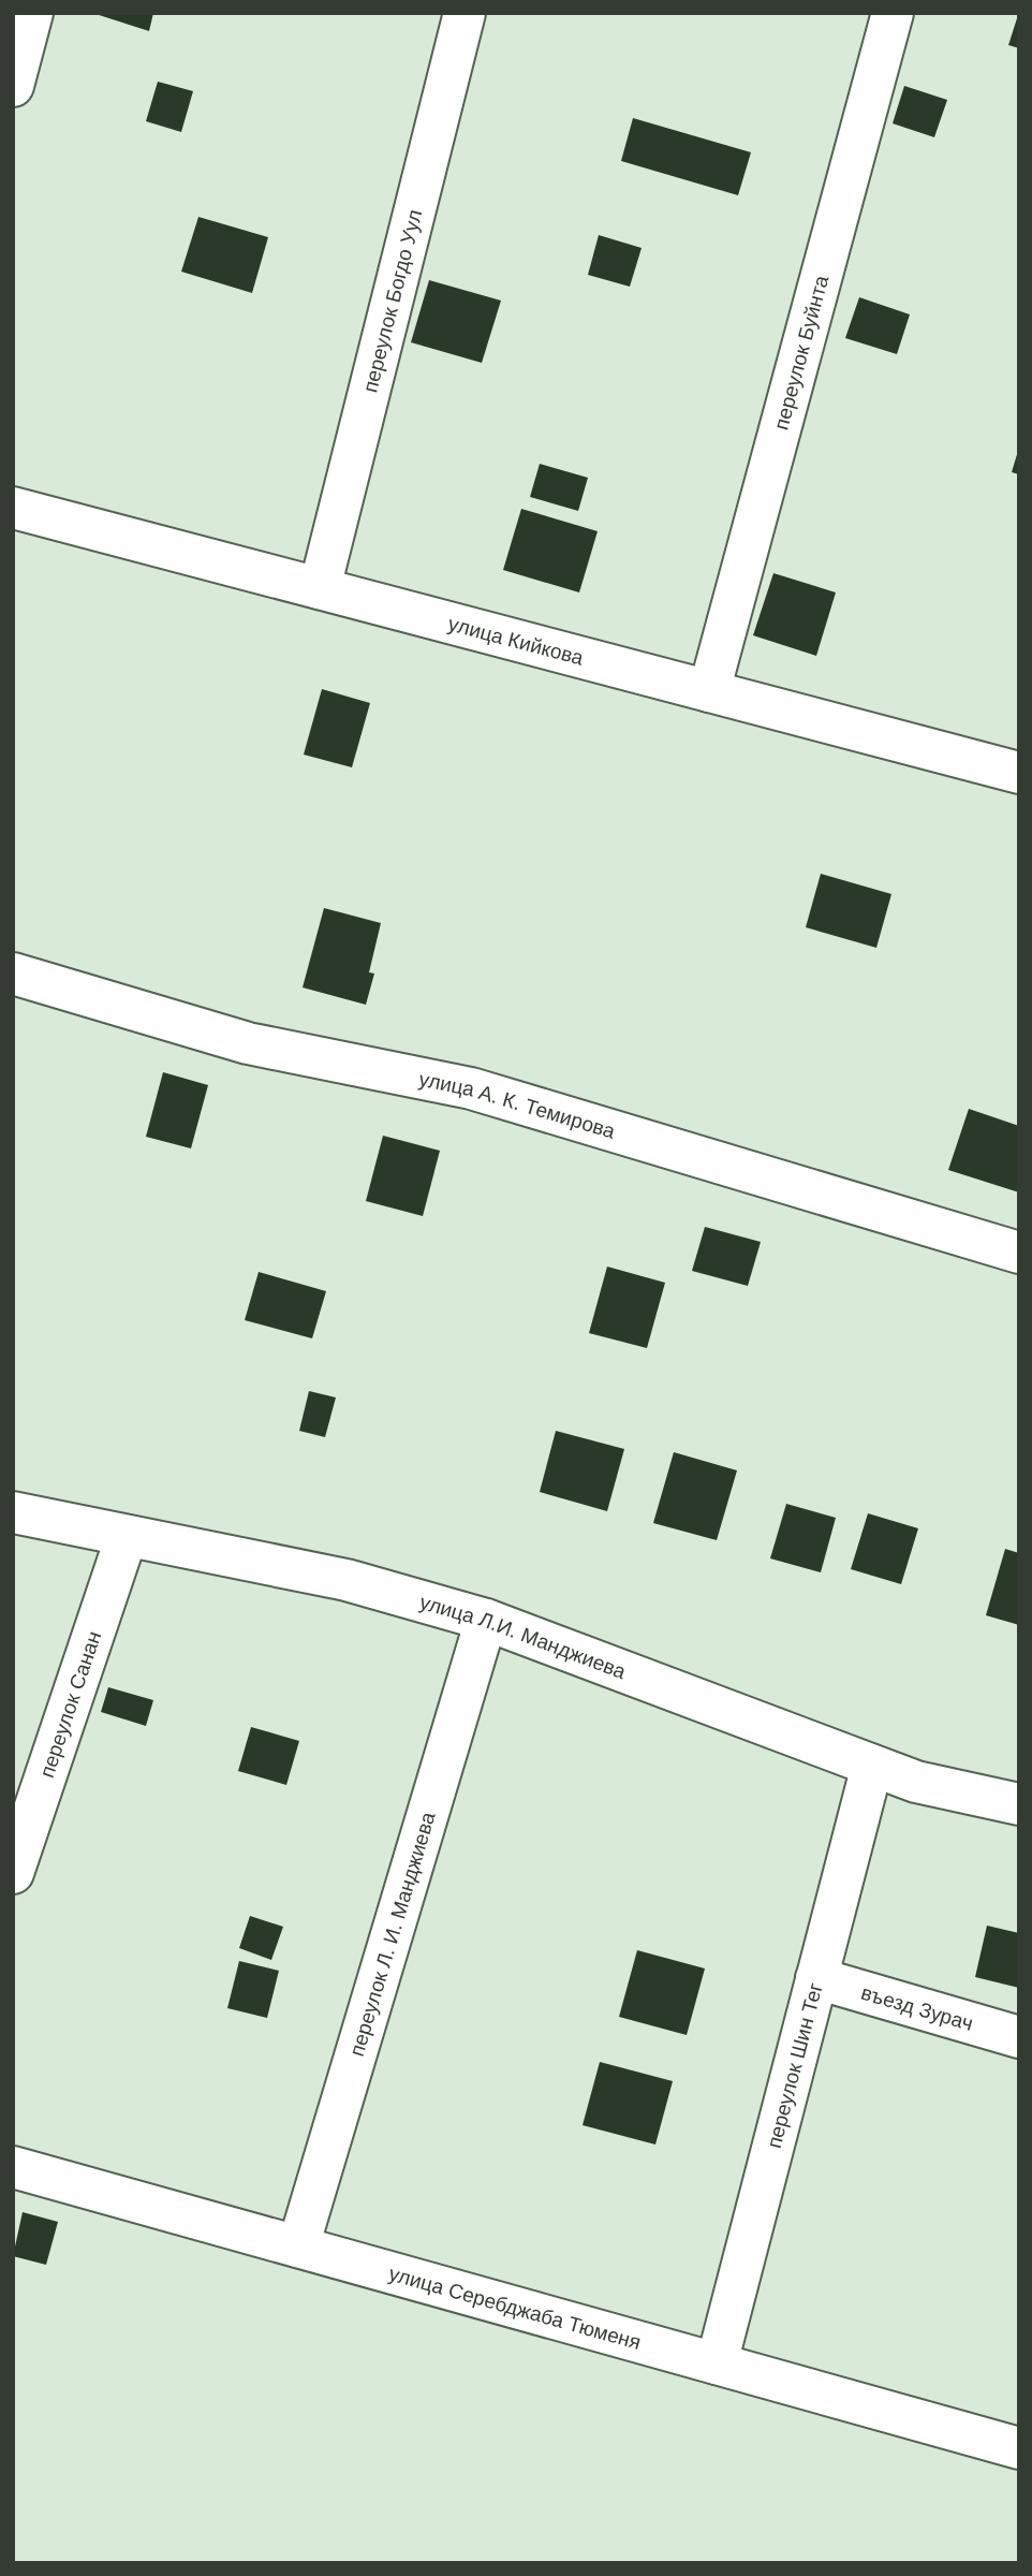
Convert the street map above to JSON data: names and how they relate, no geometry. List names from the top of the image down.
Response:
{
  "streets": {
    "street": [
      "переулок Богдо Уул",
      "переулок Буйнта",
      "улица Кийкова",
      "улица А. К. Темирова",
      "улица Л.И. Манджиева",
      "переулок Санан",
      "переулок Л. И. Манджиева",
      "въезд Зурач",
      "переулок Шин Тег",
      "улица Серебджаба Тюменя"
    ]
  },
  "crossings": [
    ["переулок Богдо Уул", "улица Кийкова"],
    ["переулок Буйнта", "улица Кийкова"],
    ["улица Л.И. Манджиева", "переулок Санан"],
    ["улица Л.И. Манджиева", "переулок Л. И. Манджиева"],
    ["улица Л.И. Манджиева", "переулок Шин Тег"],
    ["переулок Л. И. Манджиева", "улица Серебджаба Тюменя"],
    ["въезд Зурач", "переулок Шин Тег"],
    ["переулок Шин Тег", "улица Серебджаба Тюменя"]
  ]
}
